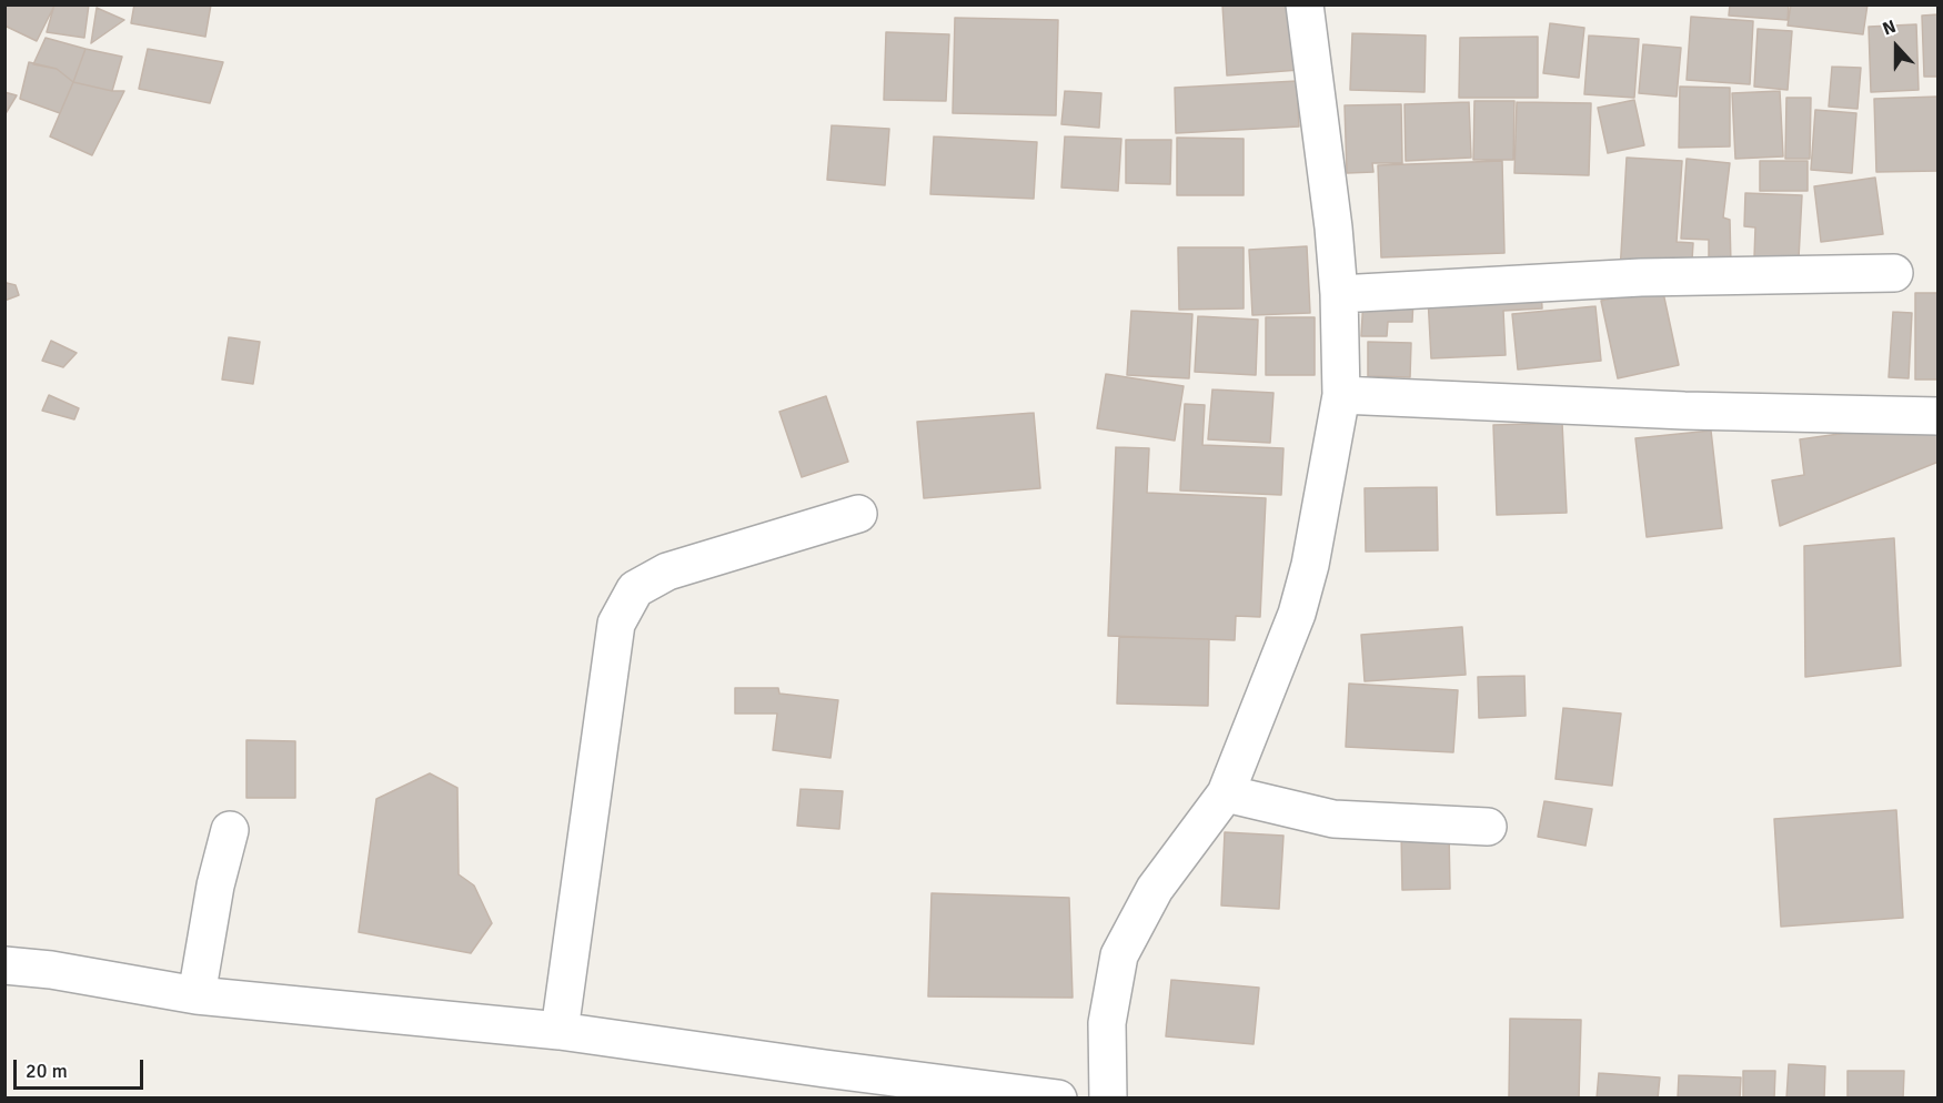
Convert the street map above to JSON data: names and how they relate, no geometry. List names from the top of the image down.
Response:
{
  "scale_bar": "20 m",
  "north": "top"
}
